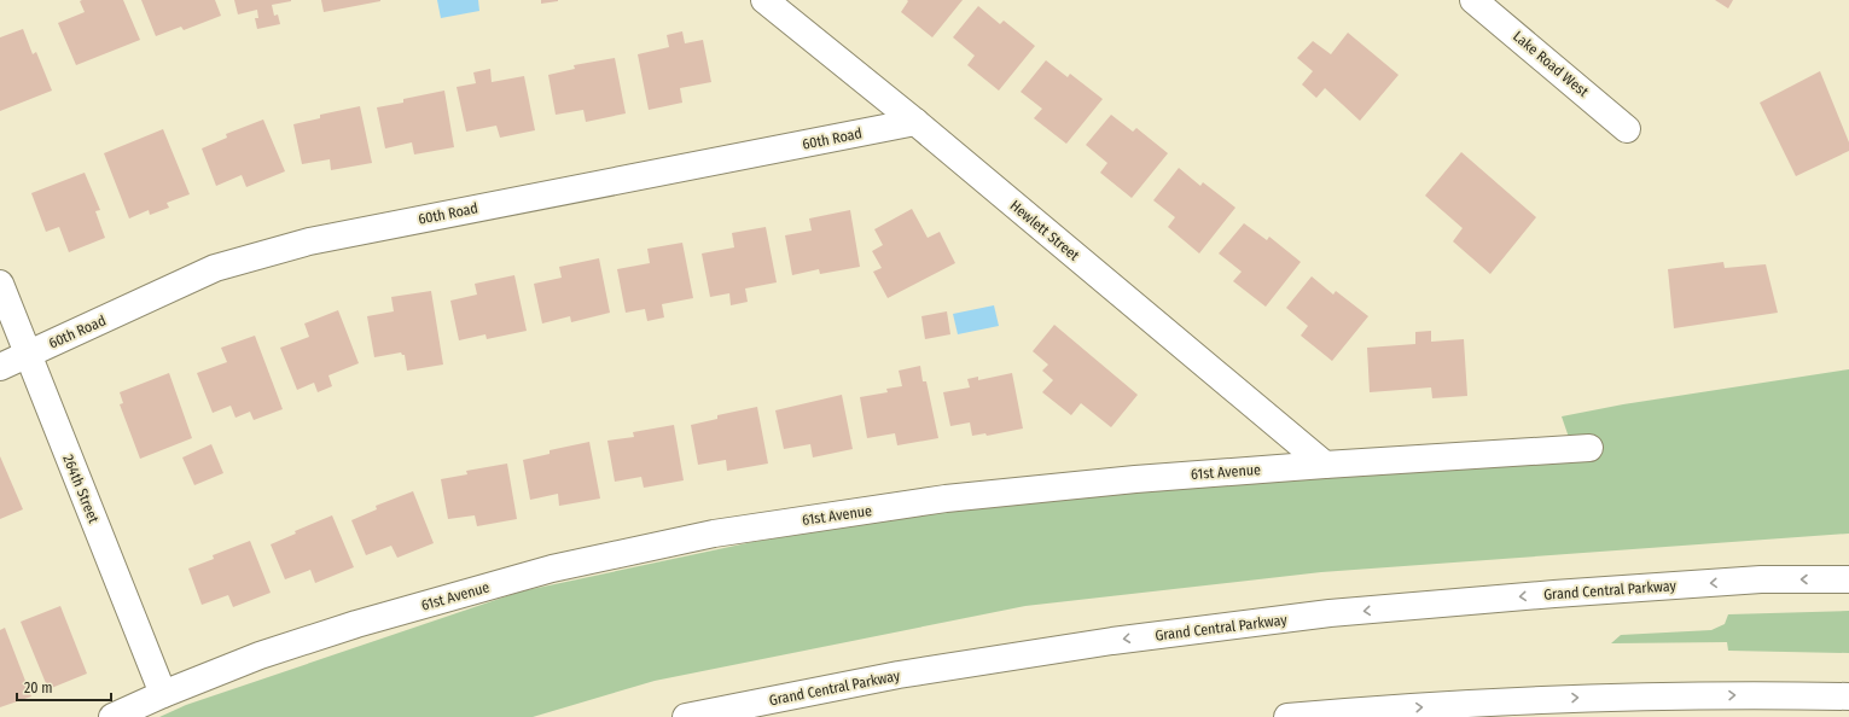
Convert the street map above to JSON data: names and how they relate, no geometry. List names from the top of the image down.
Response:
{
  "streets": {
    "main road": [
      "Lake Road West",
      "60th Road",
      "Hewlett Street",
      "61st Avenue",
      "264th Street",
      "Grand Central Parkway"
    ]
  },
  "crossings": [
    ["60th Road", "Hewlett Street"],
    ["60th Road", "264th Street"],
    ["Hewlett Street", "61st Avenue"],
    ["61st Avenue", "264th Street"]
  ],
  "scale_bar": "20 m"
}
